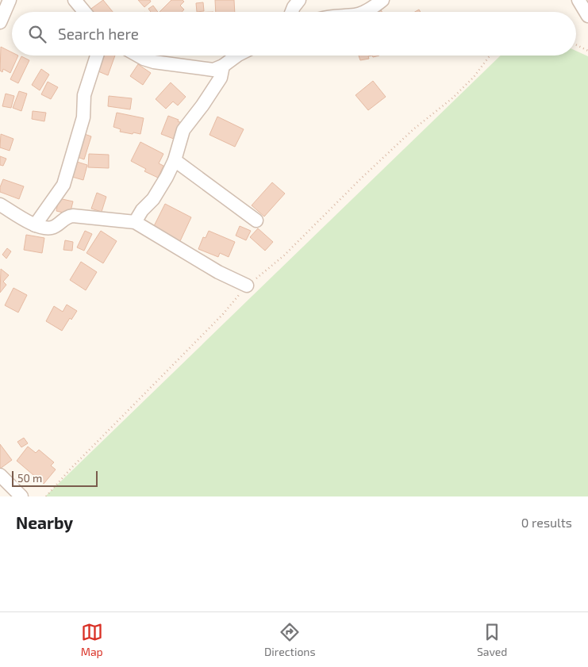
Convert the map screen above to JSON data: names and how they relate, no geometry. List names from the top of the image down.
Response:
{
  "scale_bar": "50 m",
  "page": {
    "search": "Search here",
    "scale": "50 m",
    "heading": ["Nearby", "0 results"],
    "nav": ["Map", "Directions", "Saved"]
  }
}
